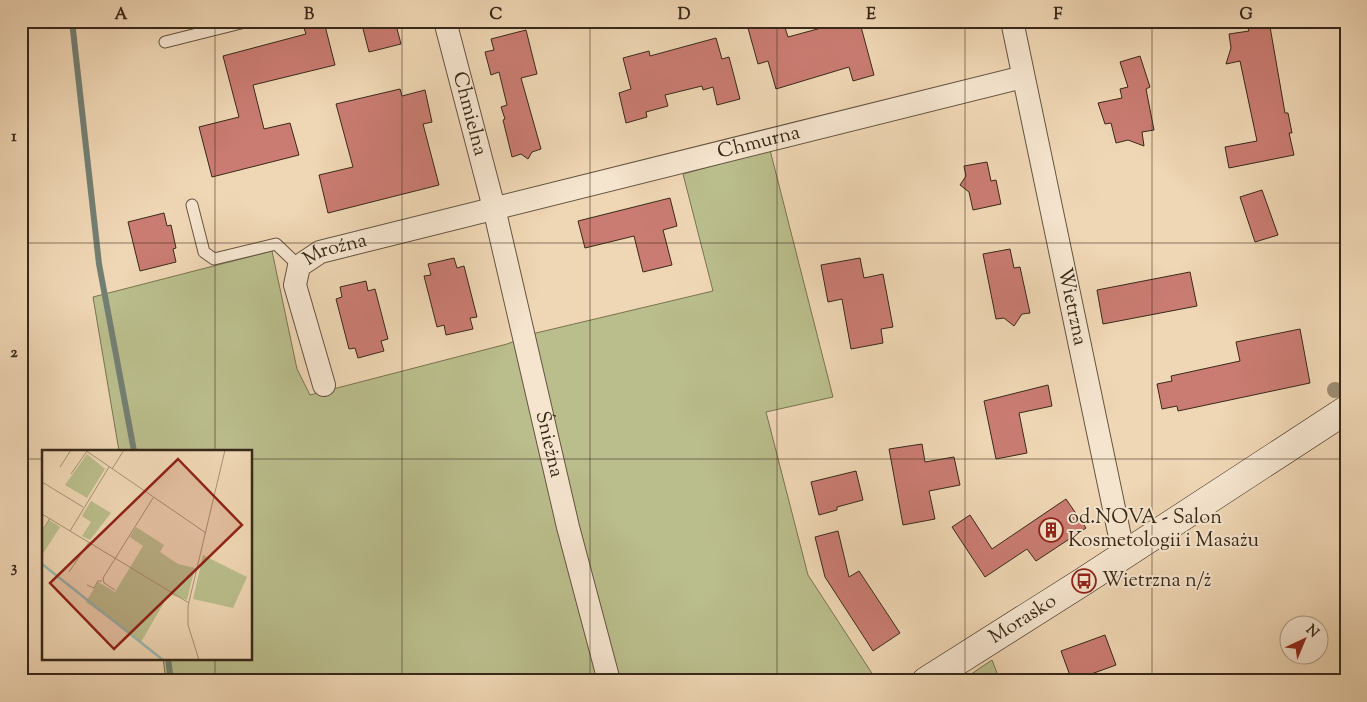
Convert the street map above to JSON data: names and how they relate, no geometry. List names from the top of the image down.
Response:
{
  "streets": {
    "street": [
      "Chmielna",
      "Chmurna",
      "Mroźna",
      "Wietrzna",
      "Śnieżna",
      "Morasko"
    ]
  },
  "crossings": [
    ["Chmielna", "Chmurna"],
    ["Chmielna", "Mroźna"],
    ["Chmielna", "Śnieżna"],
    ["Chmurna", "Mroźna"],
    ["Chmurna", "Wietrzna"],
    ["Chmurna", "Śnieżna"],
    ["Mroźna", "Śnieżna"],
    ["Wietrzna", "Morasko"]
  ],
  "places": {
    "building": ["od.NOVA - Salon Kosmetologii i Masażu"],
    "bus stop": ["Wietrzna n/ż"]
  },
  "north": "top right",
  "grid": {
    "columns": [
      "A",
      "B",
      "C",
      "D",
      "E",
      "F",
      "G"
    ],
    "rows": ["1", "2", "3"]
  }
}
